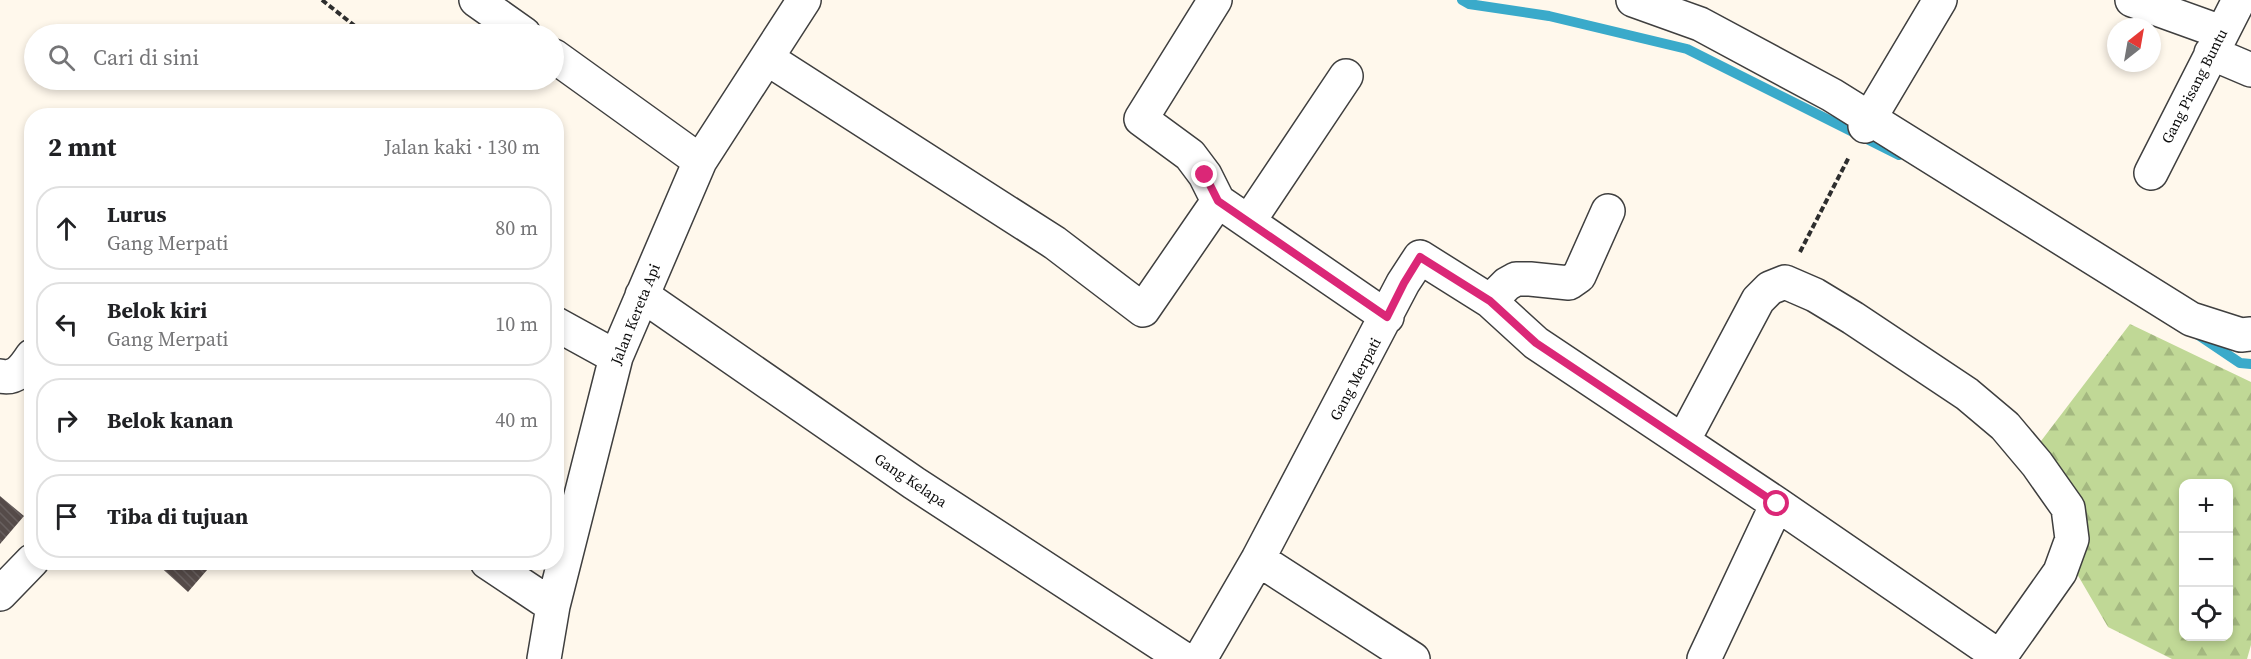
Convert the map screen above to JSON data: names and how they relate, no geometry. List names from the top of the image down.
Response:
{
  "streets": {
    "street": [
      "Gang Pisang Buntu",
      "Jalan Kereta Api",
      "Gang Merpati",
      "Gang Kelapa"
    ]
  },
  "crossings": [
    ["Jalan Kereta Api", "Gang Kelapa"]
  ],
  "north": "top right",
  "page": {
    "search": "Cari di sini",
    "heading": ["2 mnt", "Jalan kaki · 130 m"],
    "list": [
      ["Lurus", "Gang Merpati", "80 m"],
      ["Belok kiri", "Gang Merpati", "10 m"],
      ["Belok kanan", "40 m"],
      "Tiba di tujuan"
    ],
    "map_buttons": ["+", "−"]
  }
}
